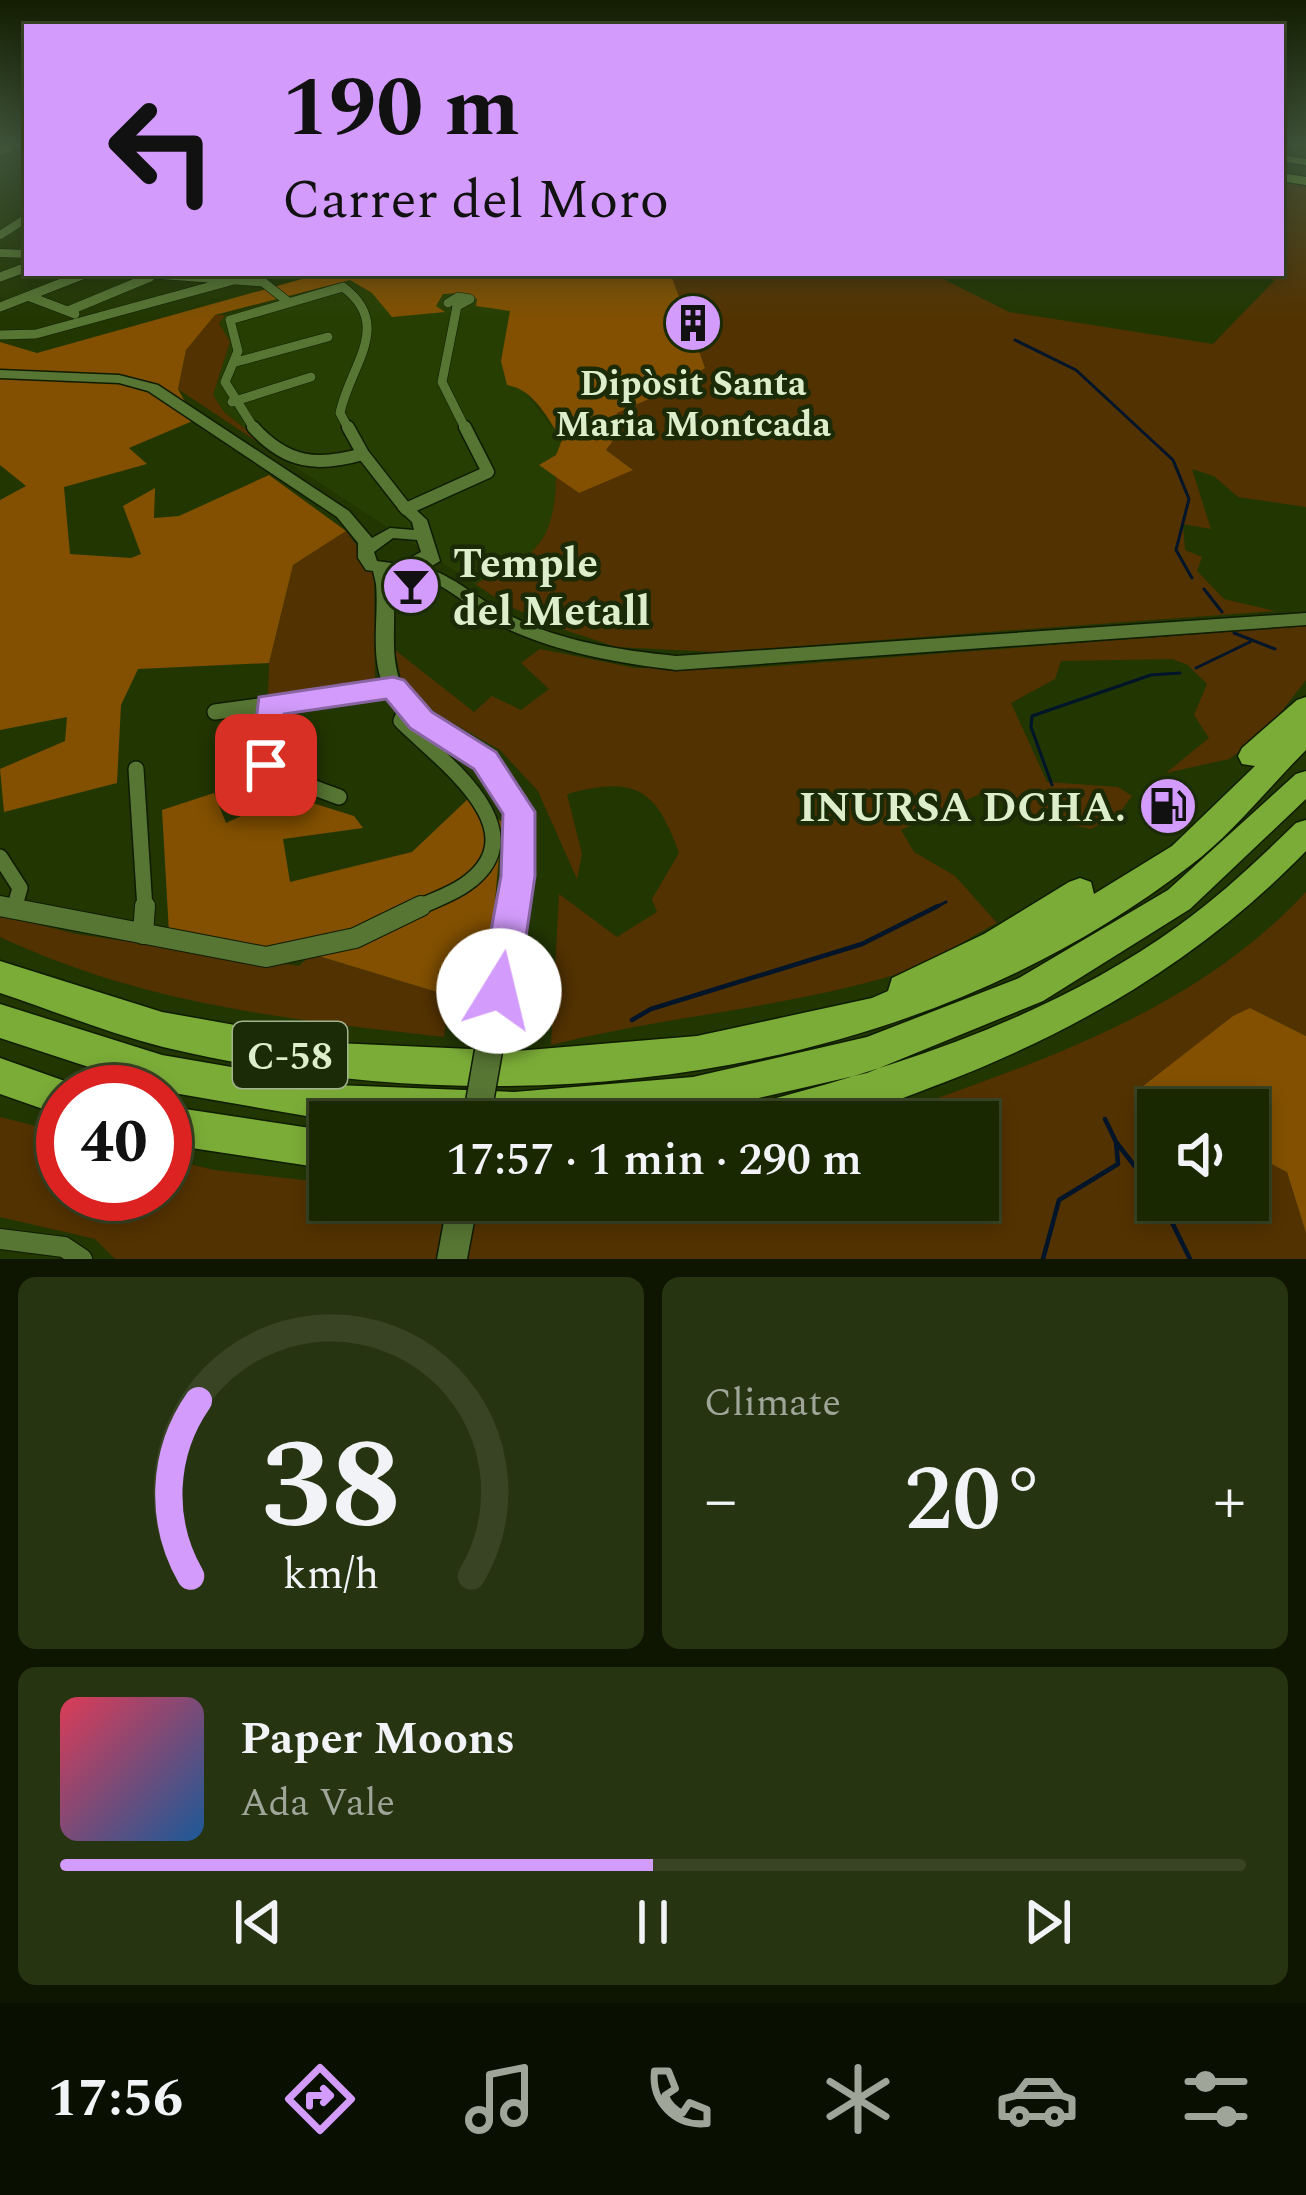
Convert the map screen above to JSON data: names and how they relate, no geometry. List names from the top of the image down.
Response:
{
  "streets": {
    "highway": ["C-58"]
  },
  "places": {
    "building": ["Dipòsit Santa Maria Montcada"],
    "bar": ["Temple del Metall"],
    "fuel station": ["INURSA DCHA."]
  },
  "page": {
    "turn": ["190 m", "Carrer del Moro"],
    "limit": "40",
    "trip": "17:57 · 1 min · 290 m",
    "tile": "Climate",
    "heat": ["−", "20°", "+"],
    "song": ["Paper Moons", "Ada Vale"],
    "tabs": "17:56",
    "gauge": ["38", "km/h"]
  }
}
